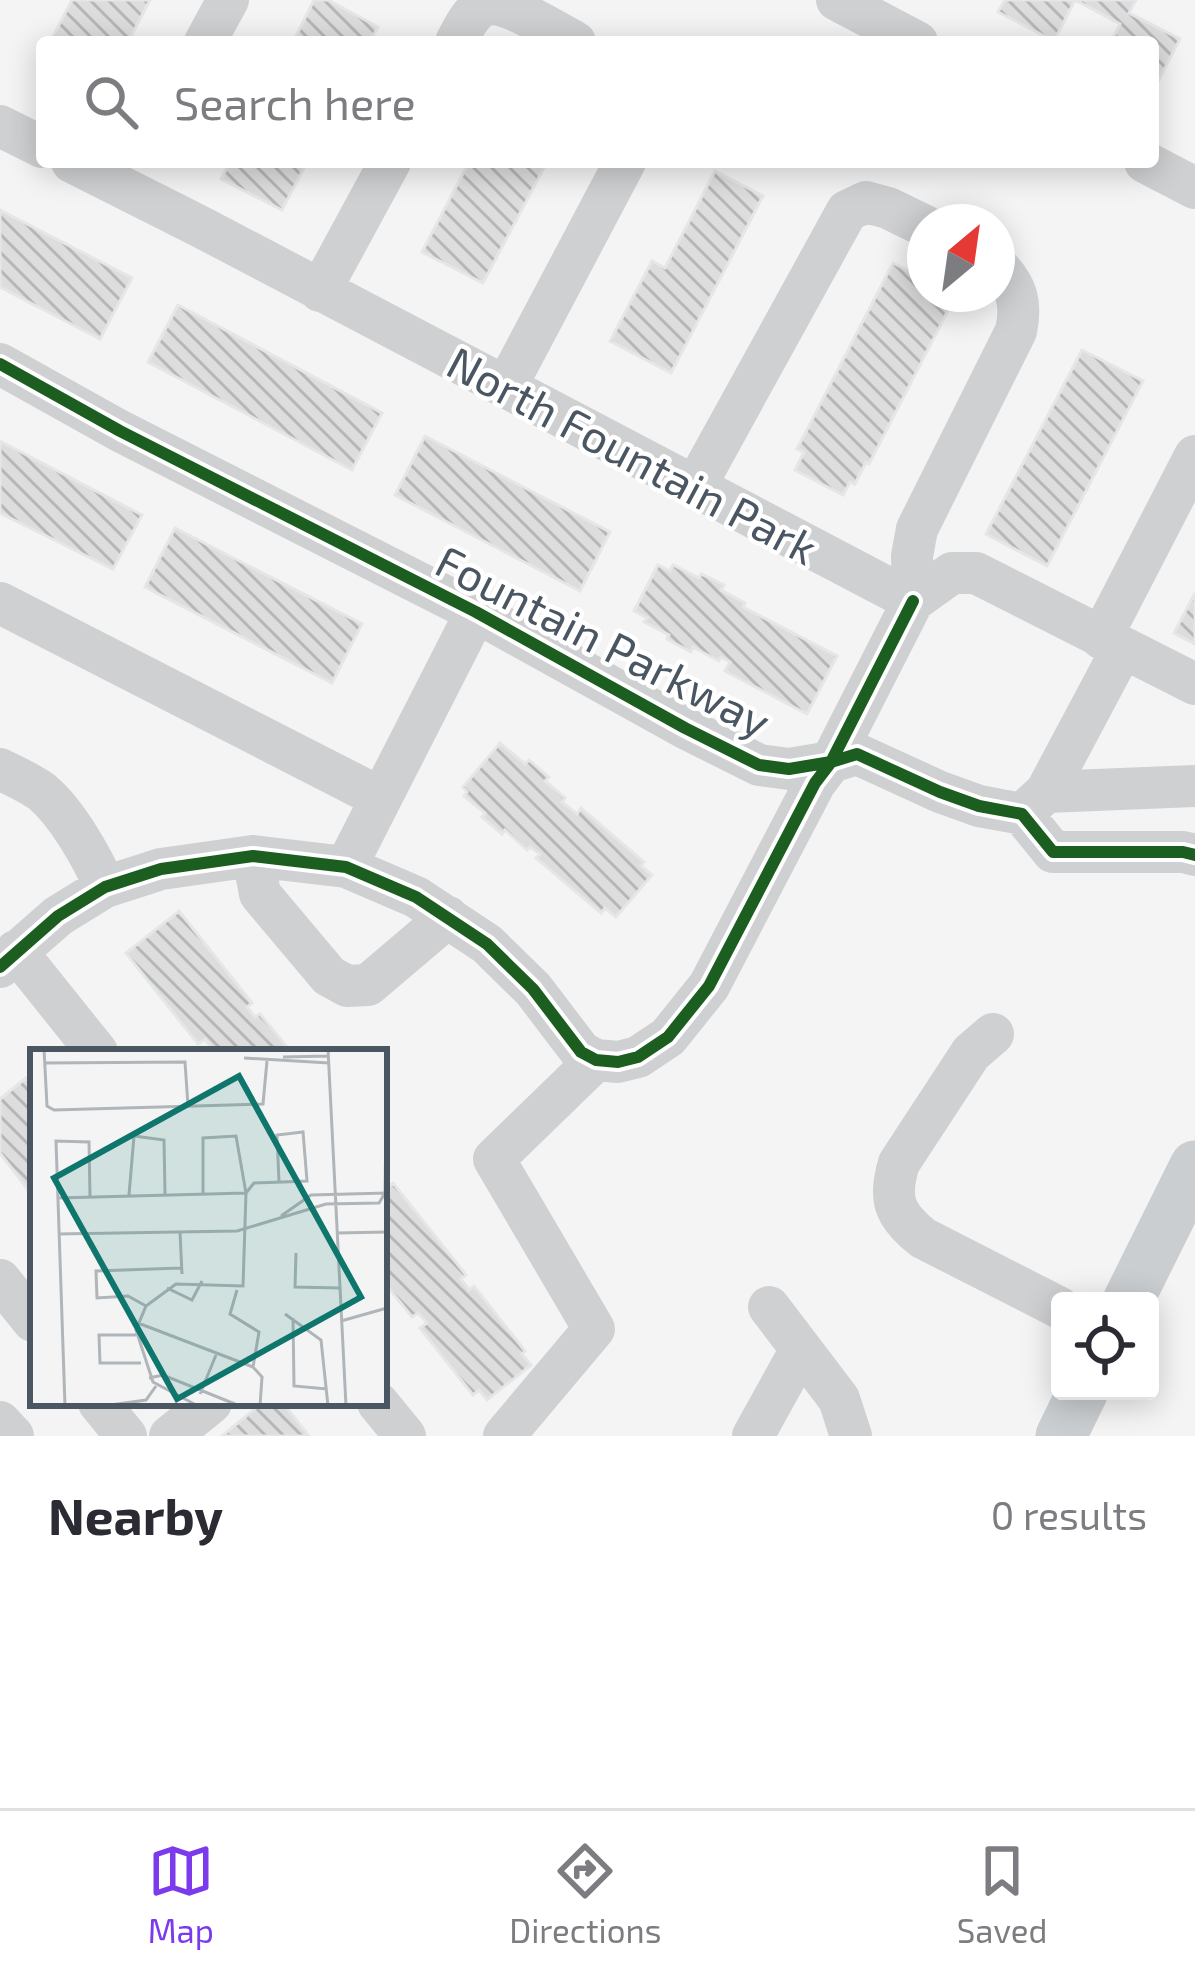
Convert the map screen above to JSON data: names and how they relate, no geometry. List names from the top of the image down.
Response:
{
  "streets": {
    "street": ["North Fountain Park", "Fountain Parkway"]
  },
  "north": "top right",
  "page": {
    "search": "Search here",
    "heading": ["Nearby", "0 results"],
    "nav": ["Map", "Directions", "Saved"]
  }
}
